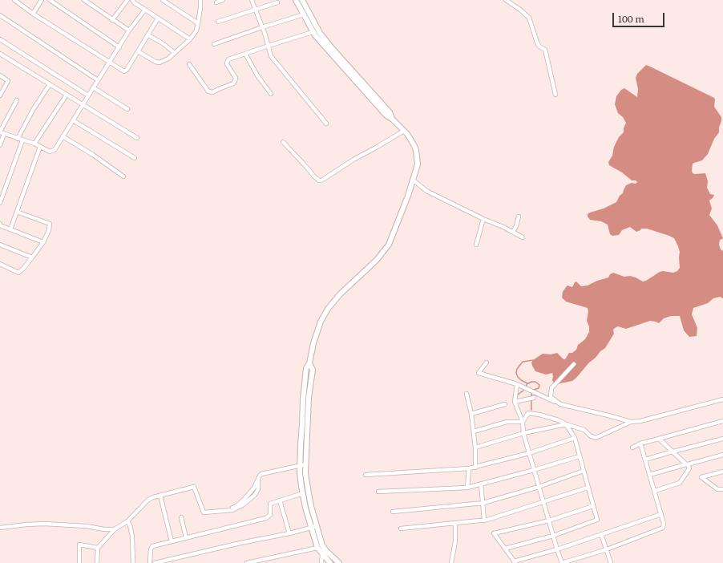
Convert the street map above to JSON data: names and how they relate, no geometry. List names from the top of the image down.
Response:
{
  "scale_bar": "100 m"
}
